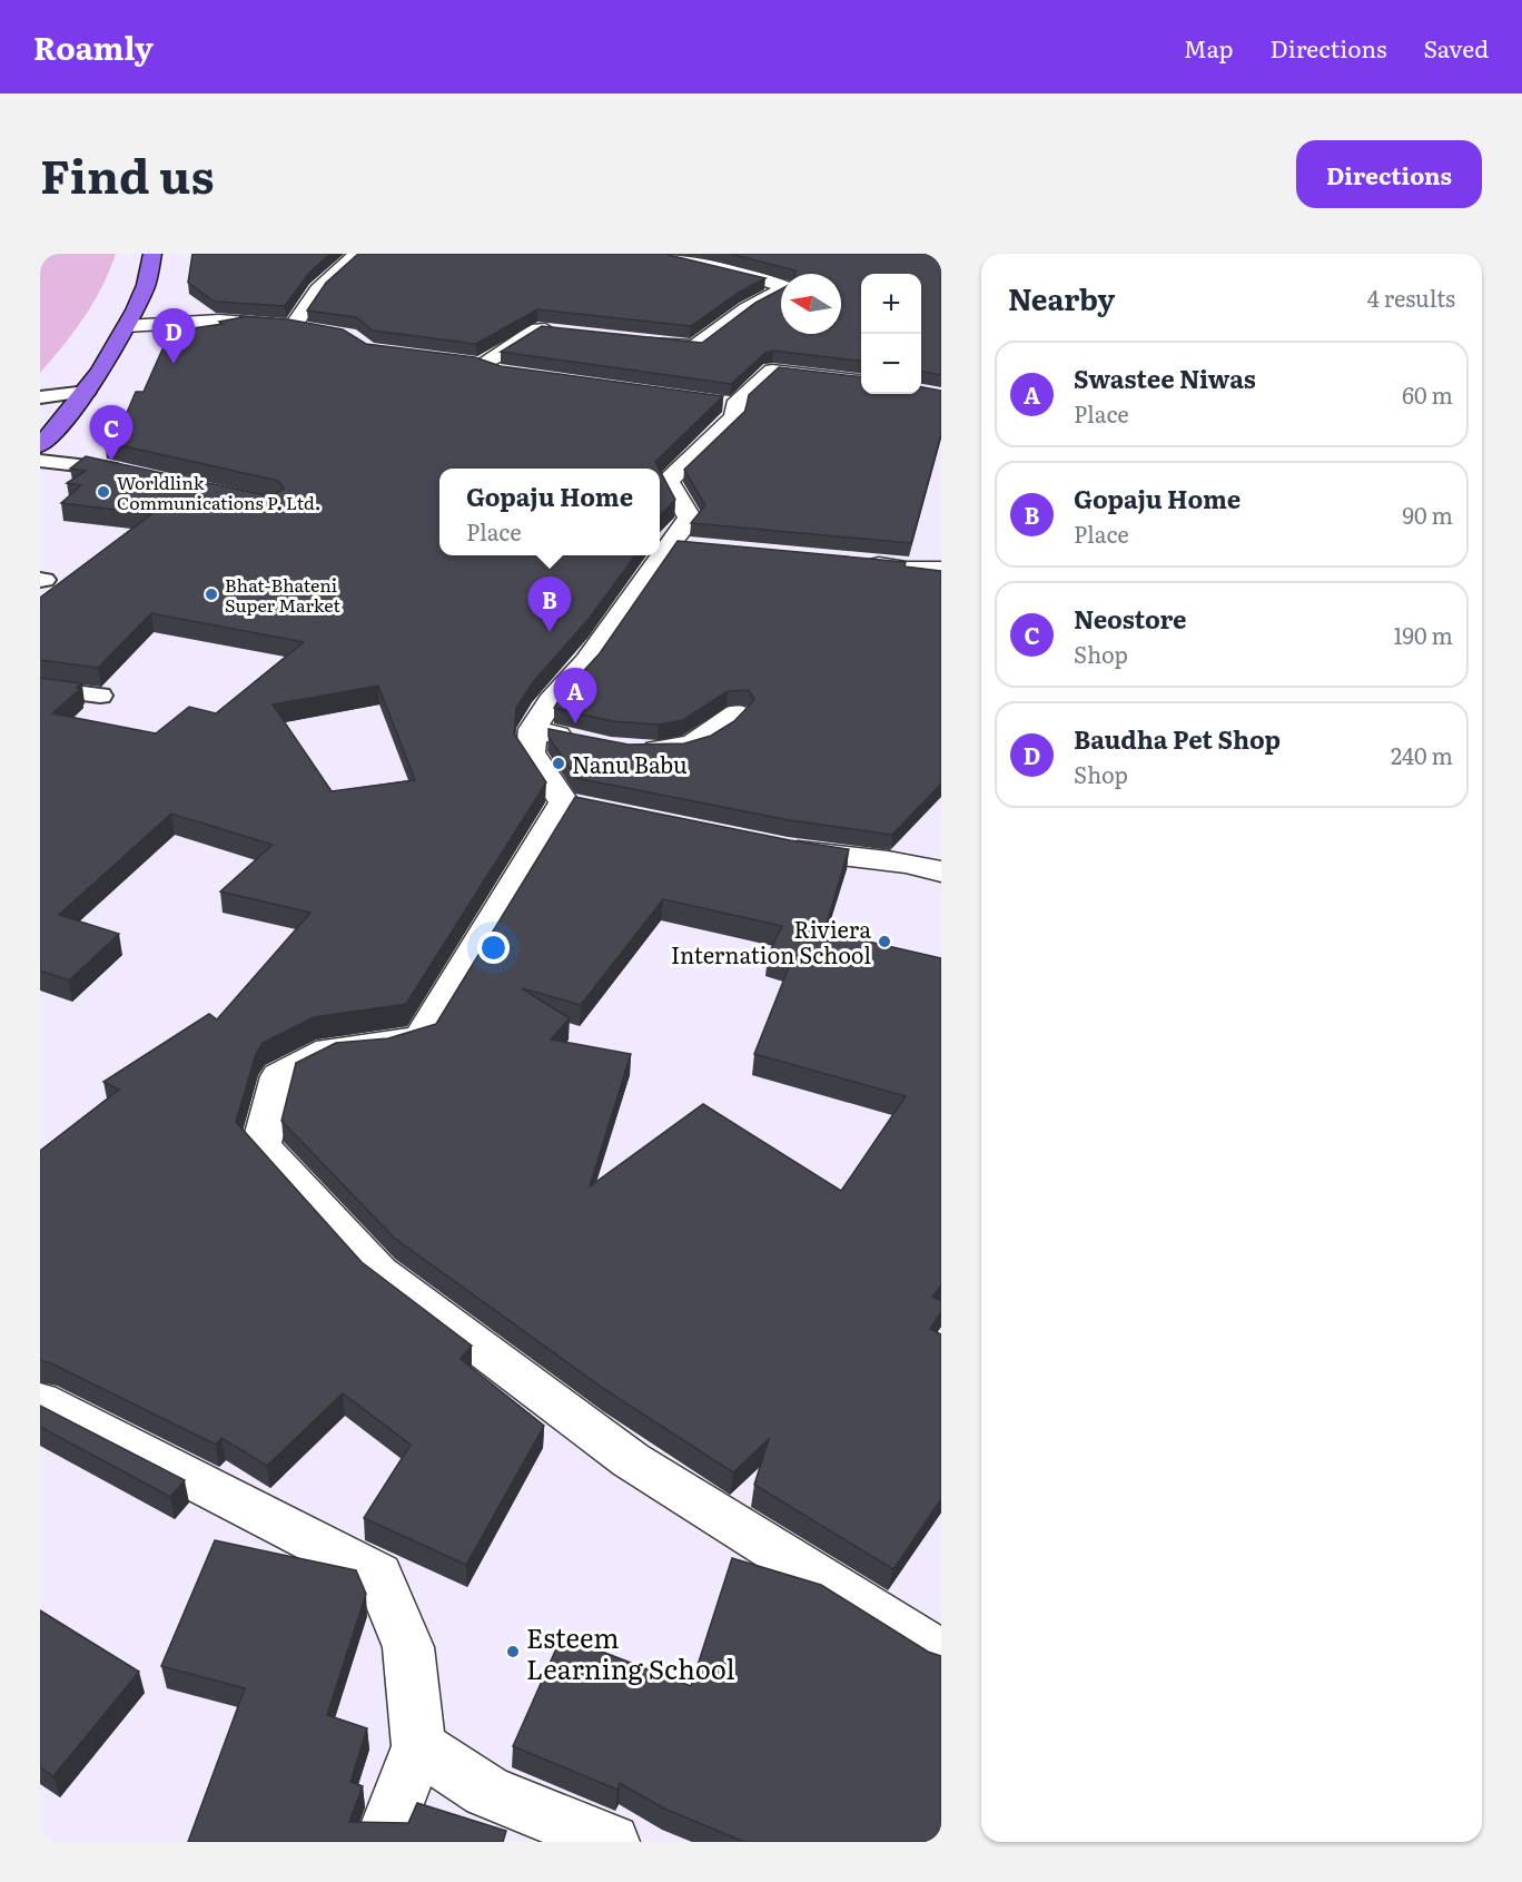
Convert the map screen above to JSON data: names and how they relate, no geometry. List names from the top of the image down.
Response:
{
  "places": [
    "Worldlink Communications P. Ltd.",
    "Bhat-Bhateni Super Market",
    "Nanu Babu",
    "Riviera Internation School",
    "Esteem Learning School"
  ],
  "north": "left",
  "page": {
    "header": "Roamly",
    "nav": ["Map", "Directions", "Saved"],
    "title": "Find us",
    "buttons": "Directions",
    "heading": ["Nearby", "4 results"],
    "map_buttons": ["+", "−"],
    "pins": [
      "D",
      "C",
      "B",
      "A"
    ],
    "list": [
      {
        "mark": "A",
        "name": "Swastee Niwas",
        "note": "Place",
        "value": "60 m"
      },
      {
        "mark": "B",
        "name": "Gopaju Home",
        "note": "Place",
        "value": "90 m"
      },
      {
        "mark": "C",
        "name": "Neostore",
        "note": "Shop",
        "value": "190 m"
      },
      {
        "mark": "D",
        "name": "Baudha Pet Shop",
        "note": "Shop",
        "value": "240 m"
      }
    ],
    "popup": ["Gopaju Home", "Place"]
  }
}
